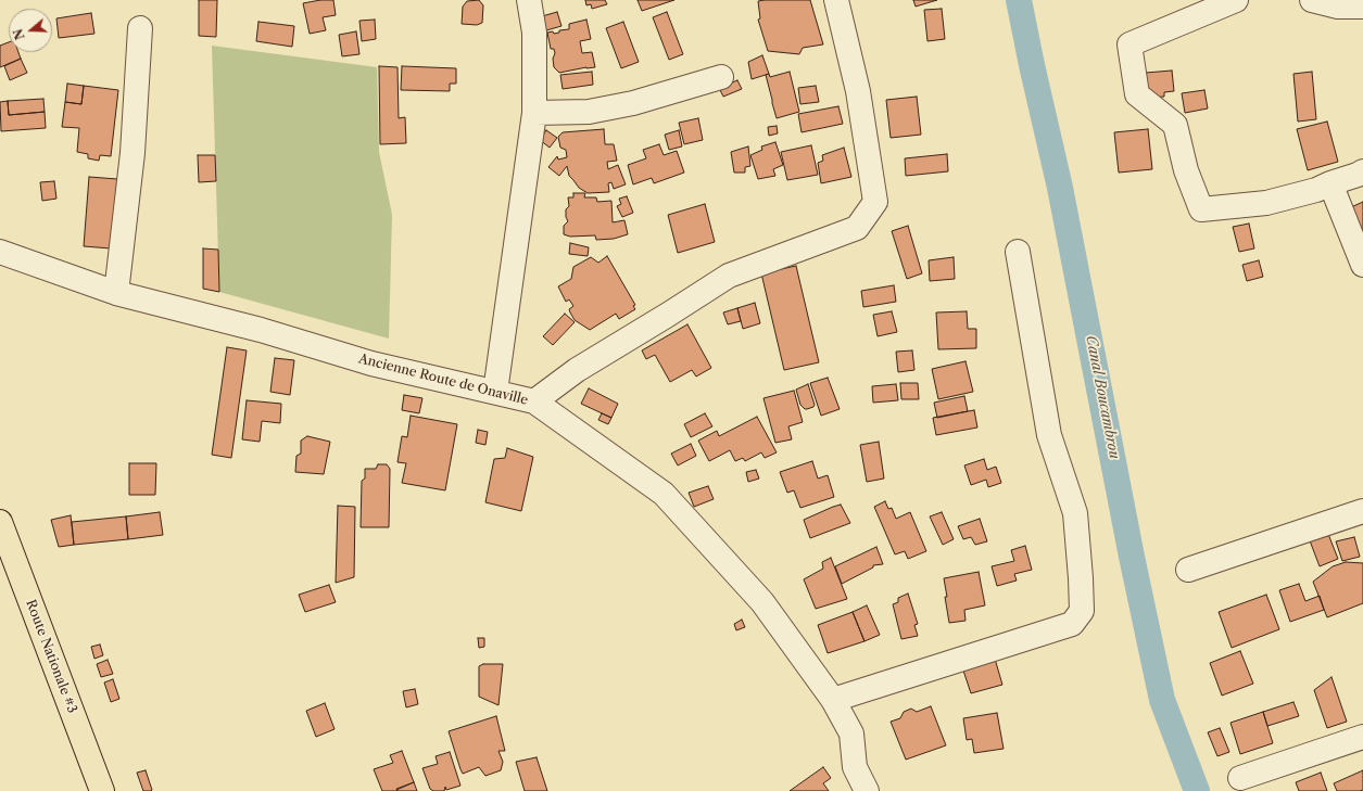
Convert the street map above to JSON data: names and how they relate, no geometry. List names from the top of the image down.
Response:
{
  "streets": {
    "main road": ["Route Nationale #3"],
    "street": ["Ancienne Route de Onaville"]
  },
  "water": ["Canal Boucambrou"],
  "north": "left"
}
